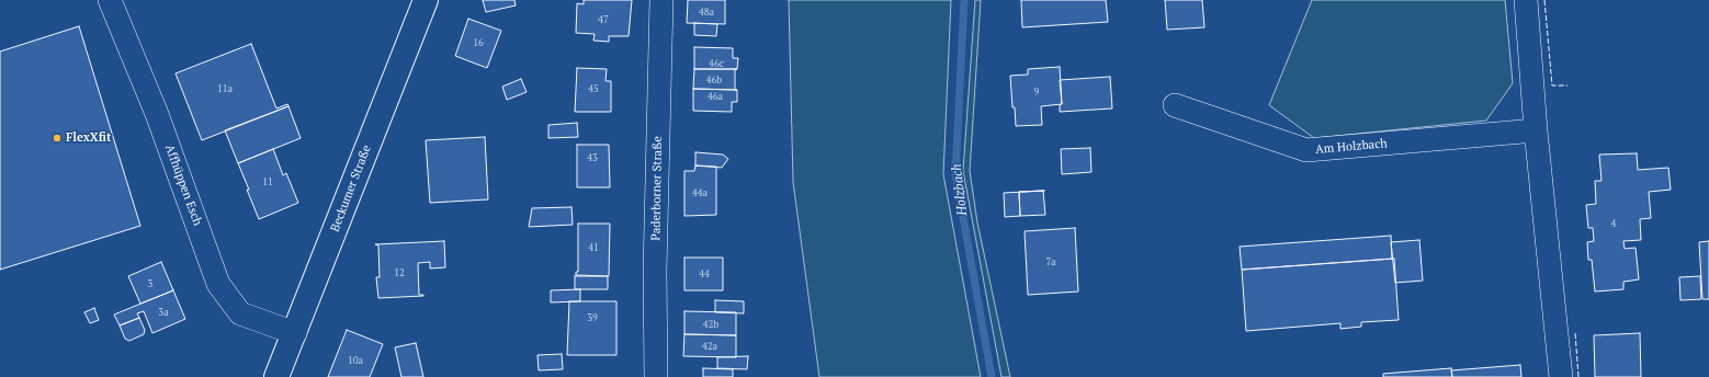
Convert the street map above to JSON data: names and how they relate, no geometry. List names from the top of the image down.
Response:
{
  "streets": {
    "street": [
      "Am Holzbach",
      "Affhüppen Esch",
      "Beckumer Straße",
      "Paderborner Straße"
    ]
  },
  "crossings": [
    ["Affhüppen Esch", "Beckumer Straße"]
  ],
  "water": ["Holzbach"],
  "places": ["FlexXfit"],
  "house_numbers": [
    "48a",
    "47",
    "16",
    "46c",
    "46b",
    "11a",
    "45",
    "9",
    "46a",
    "43",
    "11",
    "44a",
    "4",
    "41",
    "7a",
    "12",
    "44",
    "3",
    "3a",
    "39",
    "42b",
    "42a",
    "10a"
  ]
}
